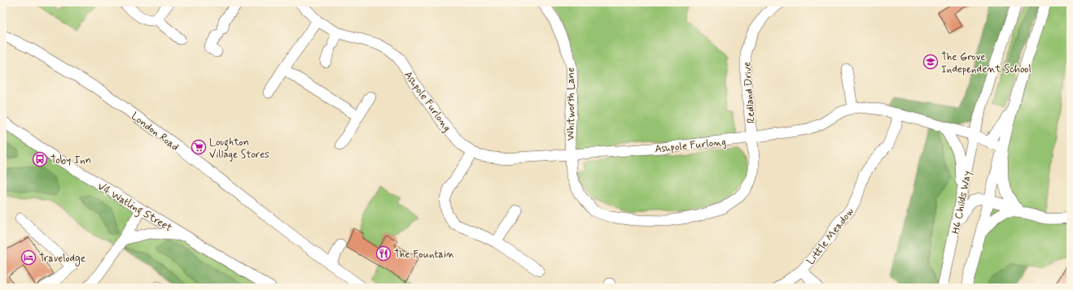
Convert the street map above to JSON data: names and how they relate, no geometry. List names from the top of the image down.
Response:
{
  "streets": {
    "street": [
      "Redland Drive",
      "Ashpole Furlong",
      "Whitworth Lane",
      "London Road",
      "H6 Childs Way",
      "V4 Watling Street",
      "Little Meadow"
    ]
  },
  "crossings": [
    ["Redland Drive", "Ashpole Furlong"],
    ["Ashpole Furlong", "Whitworth Lane"],
    ["Ashpole Furlong", "H6 Childs Way"],
    ["Ashpole Furlong", "Little Meadow"]
  ],
  "places": {
    "school or university": ["The Grove Independent School"],
    "supermarket": ["Loughton Village Stores"],
    "bus stop": ["Toby Inn"],
    "restaurant": ["The Fountain"],
    "hotel": ["Travelodge"]
  }
}
